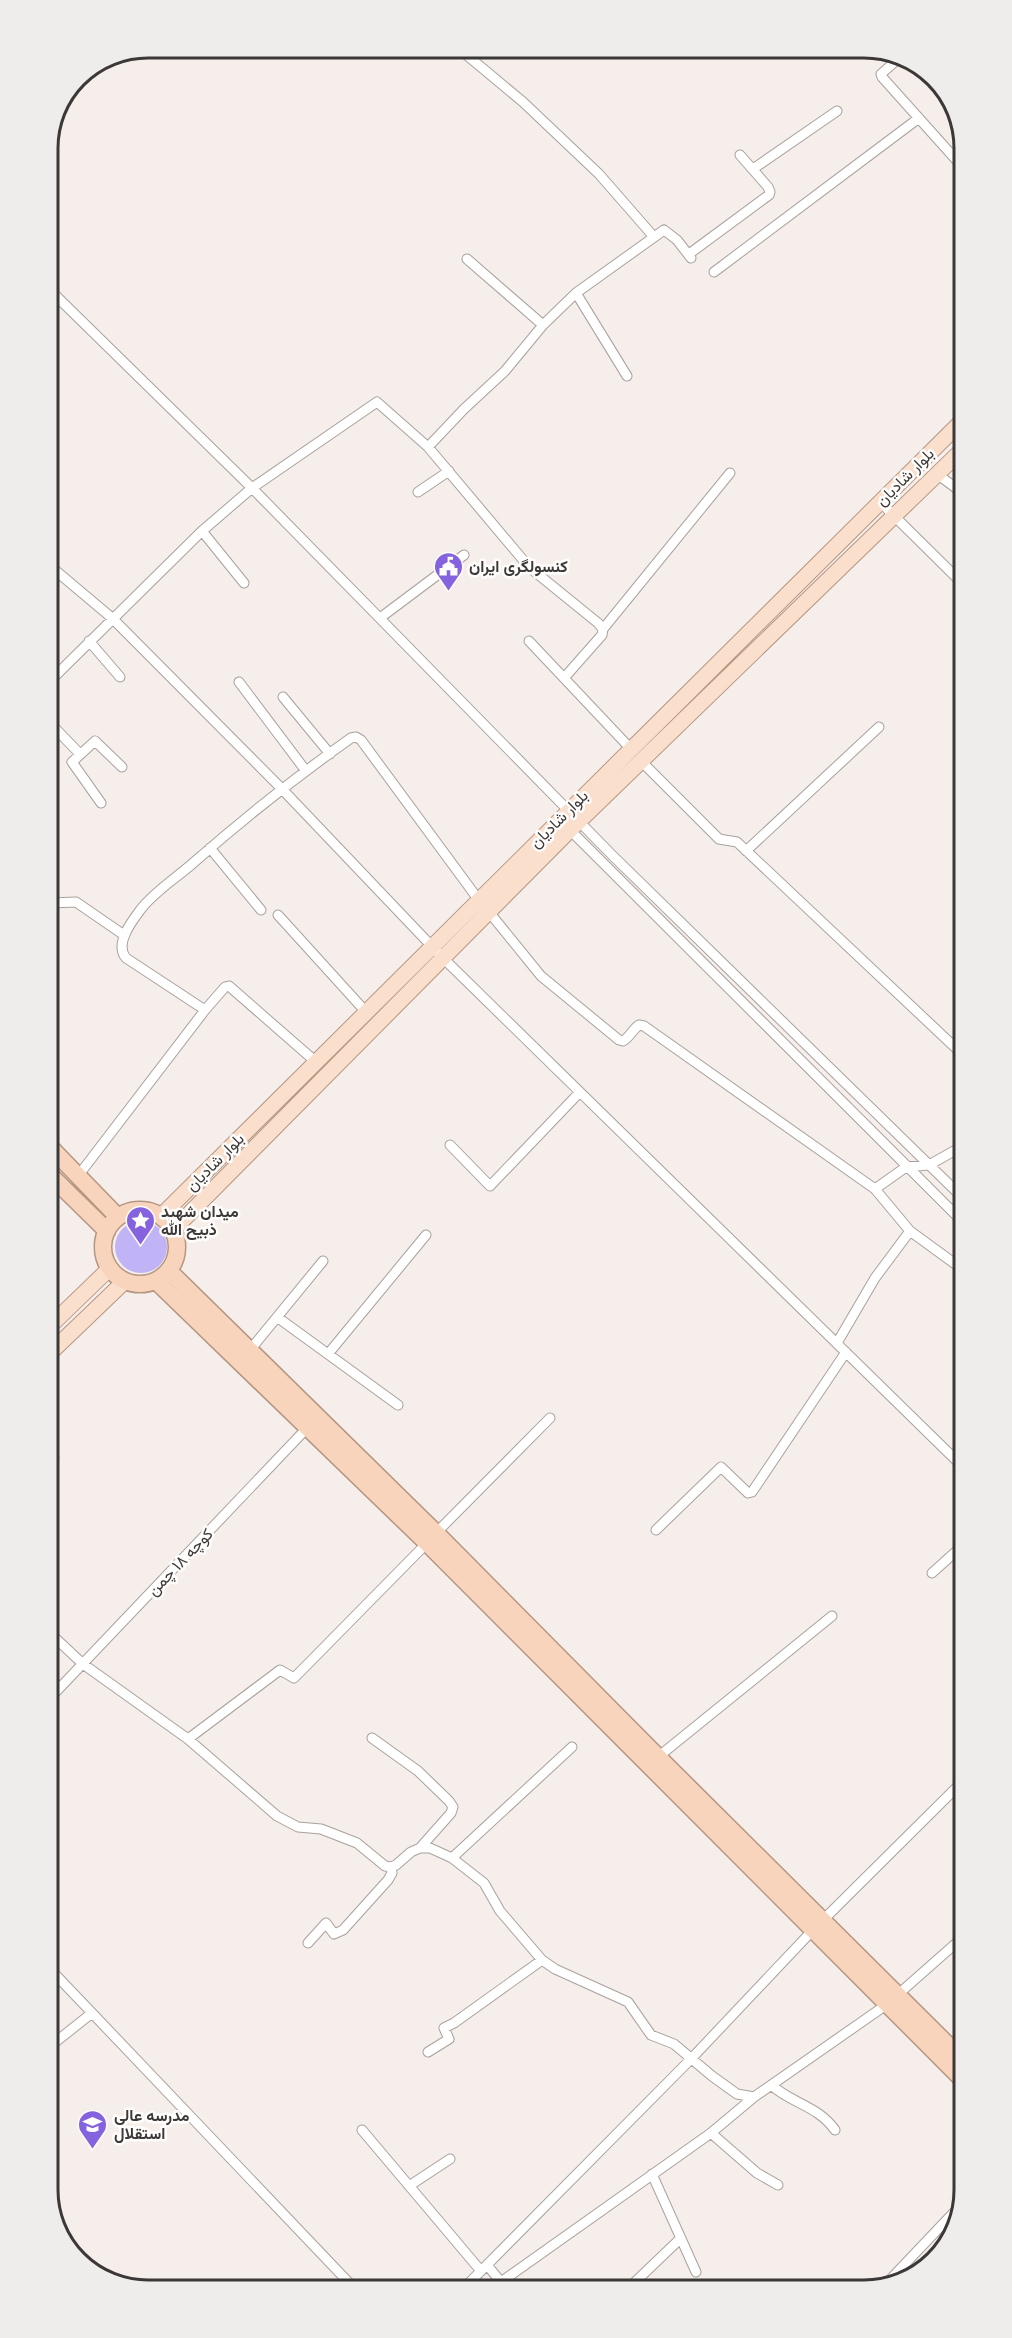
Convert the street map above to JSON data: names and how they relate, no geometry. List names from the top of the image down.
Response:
{
  "streets": {
    "main road": ["بلوار شادیان"],
    "street": ["كوچه ١٨ چمن"]
  },
  "places": {
    "public building": ["کنسولگری ایران"],
    "place": ["میدان شهید ذبیح الله"],
    "school or university": ["مدرسه عالی استقلال"]
  }
}
